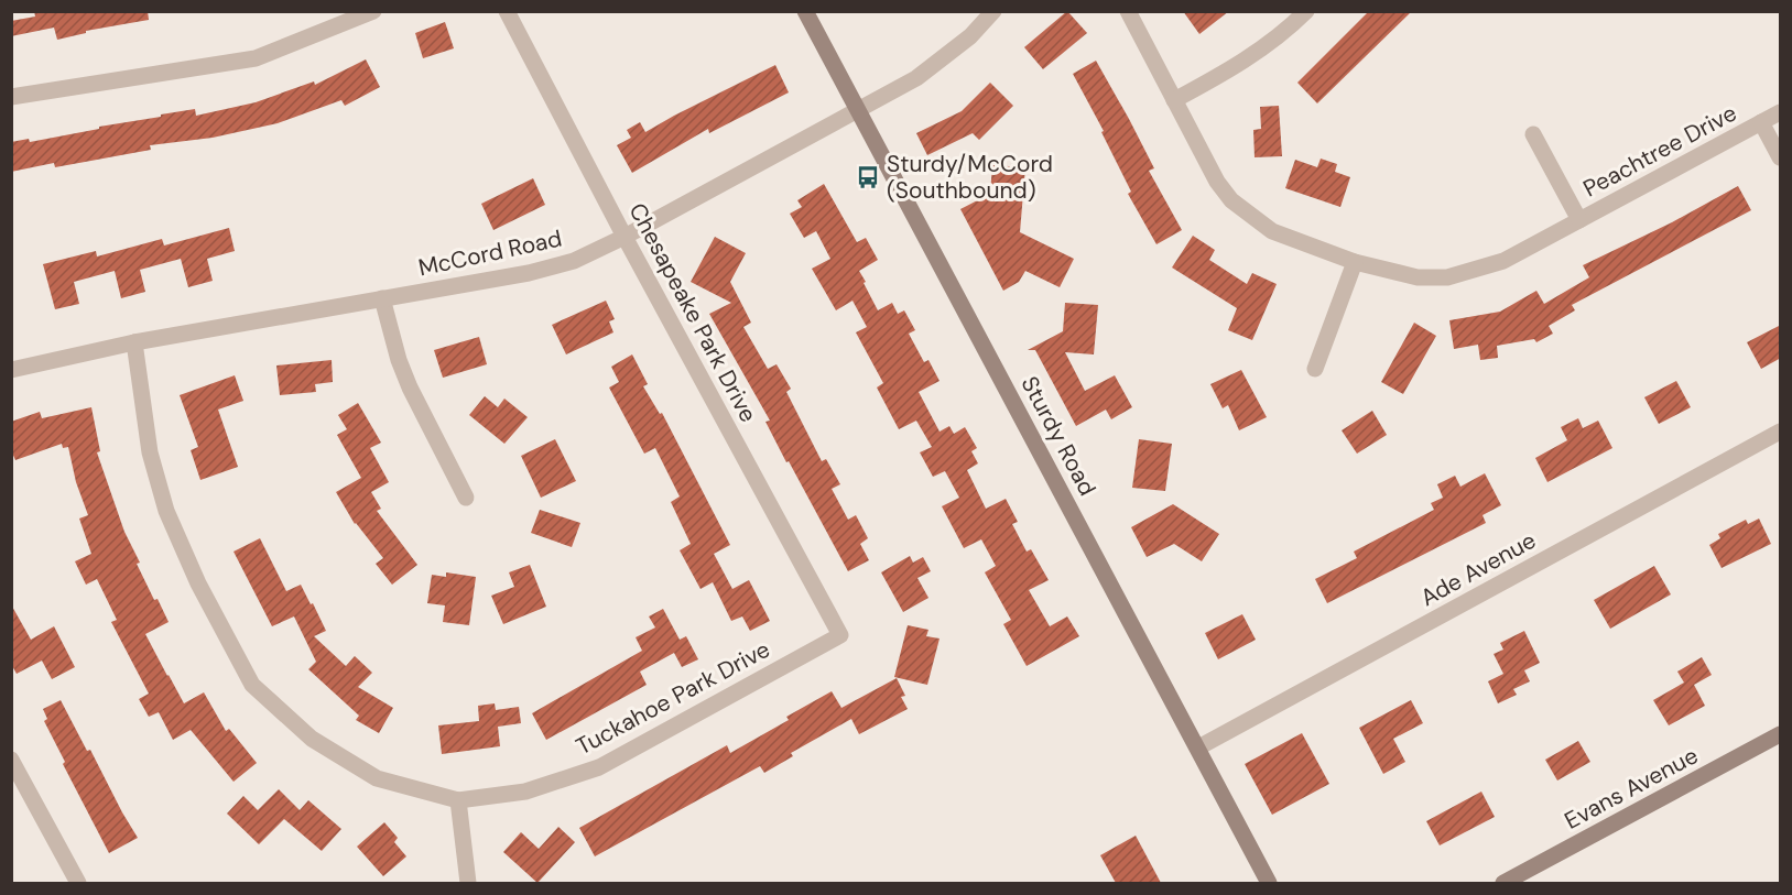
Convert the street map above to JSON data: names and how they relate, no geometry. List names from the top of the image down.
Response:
{
  "streets": {
    "street": [
      "Peachtree Drive",
      "McCord Road",
      "Chesapeake Park Drive",
      "Sturdy Road",
      "Ade Avenue",
      "Tuckahoe Park Drive",
      "Evans Avenue"
    ]
  },
  "crossings": [
    ["McCord Road", "Chesapeake Park Drive"],
    ["McCord Road", "Sturdy Road"],
    ["McCord Road", "Tuckahoe Park Drive"],
    ["Chesapeake Park Drive", "Tuckahoe Park Drive"],
    ["Sturdy Road", "Ade Avenue"]
  ],
  "places": {
    "bus stop": ["Sturdy/McCord (Southbound)"]
  }
}
